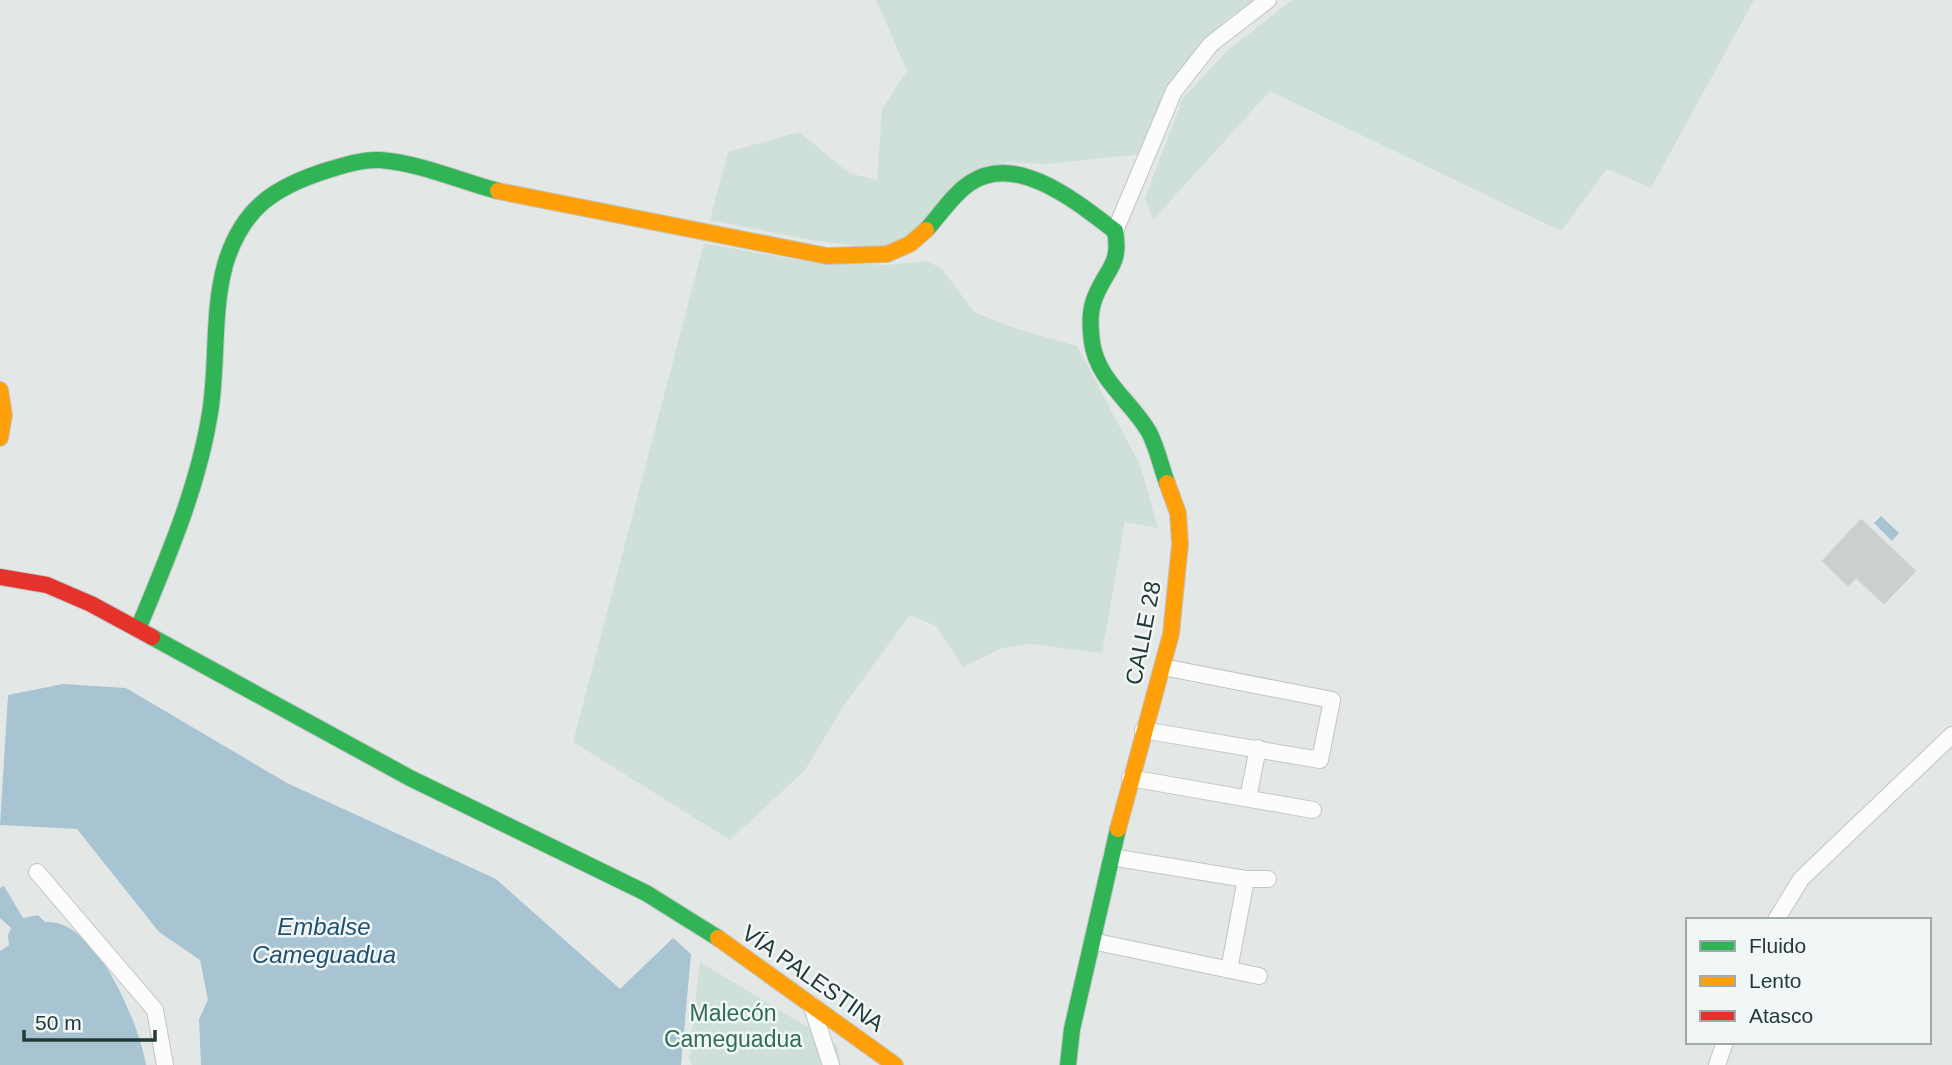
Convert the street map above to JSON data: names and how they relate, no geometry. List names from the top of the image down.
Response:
{
  "streets": {
    "street": ["CALLE 28", "VÍA PALESTINA"]
  },
  "water": ["Embalse Cameguadua"],
  "parks": ["Malecón Cameguadua"],
  "legend": ["Fluido", "Lento", "Atasco"],
  "scale_bar": "50 m"
}
